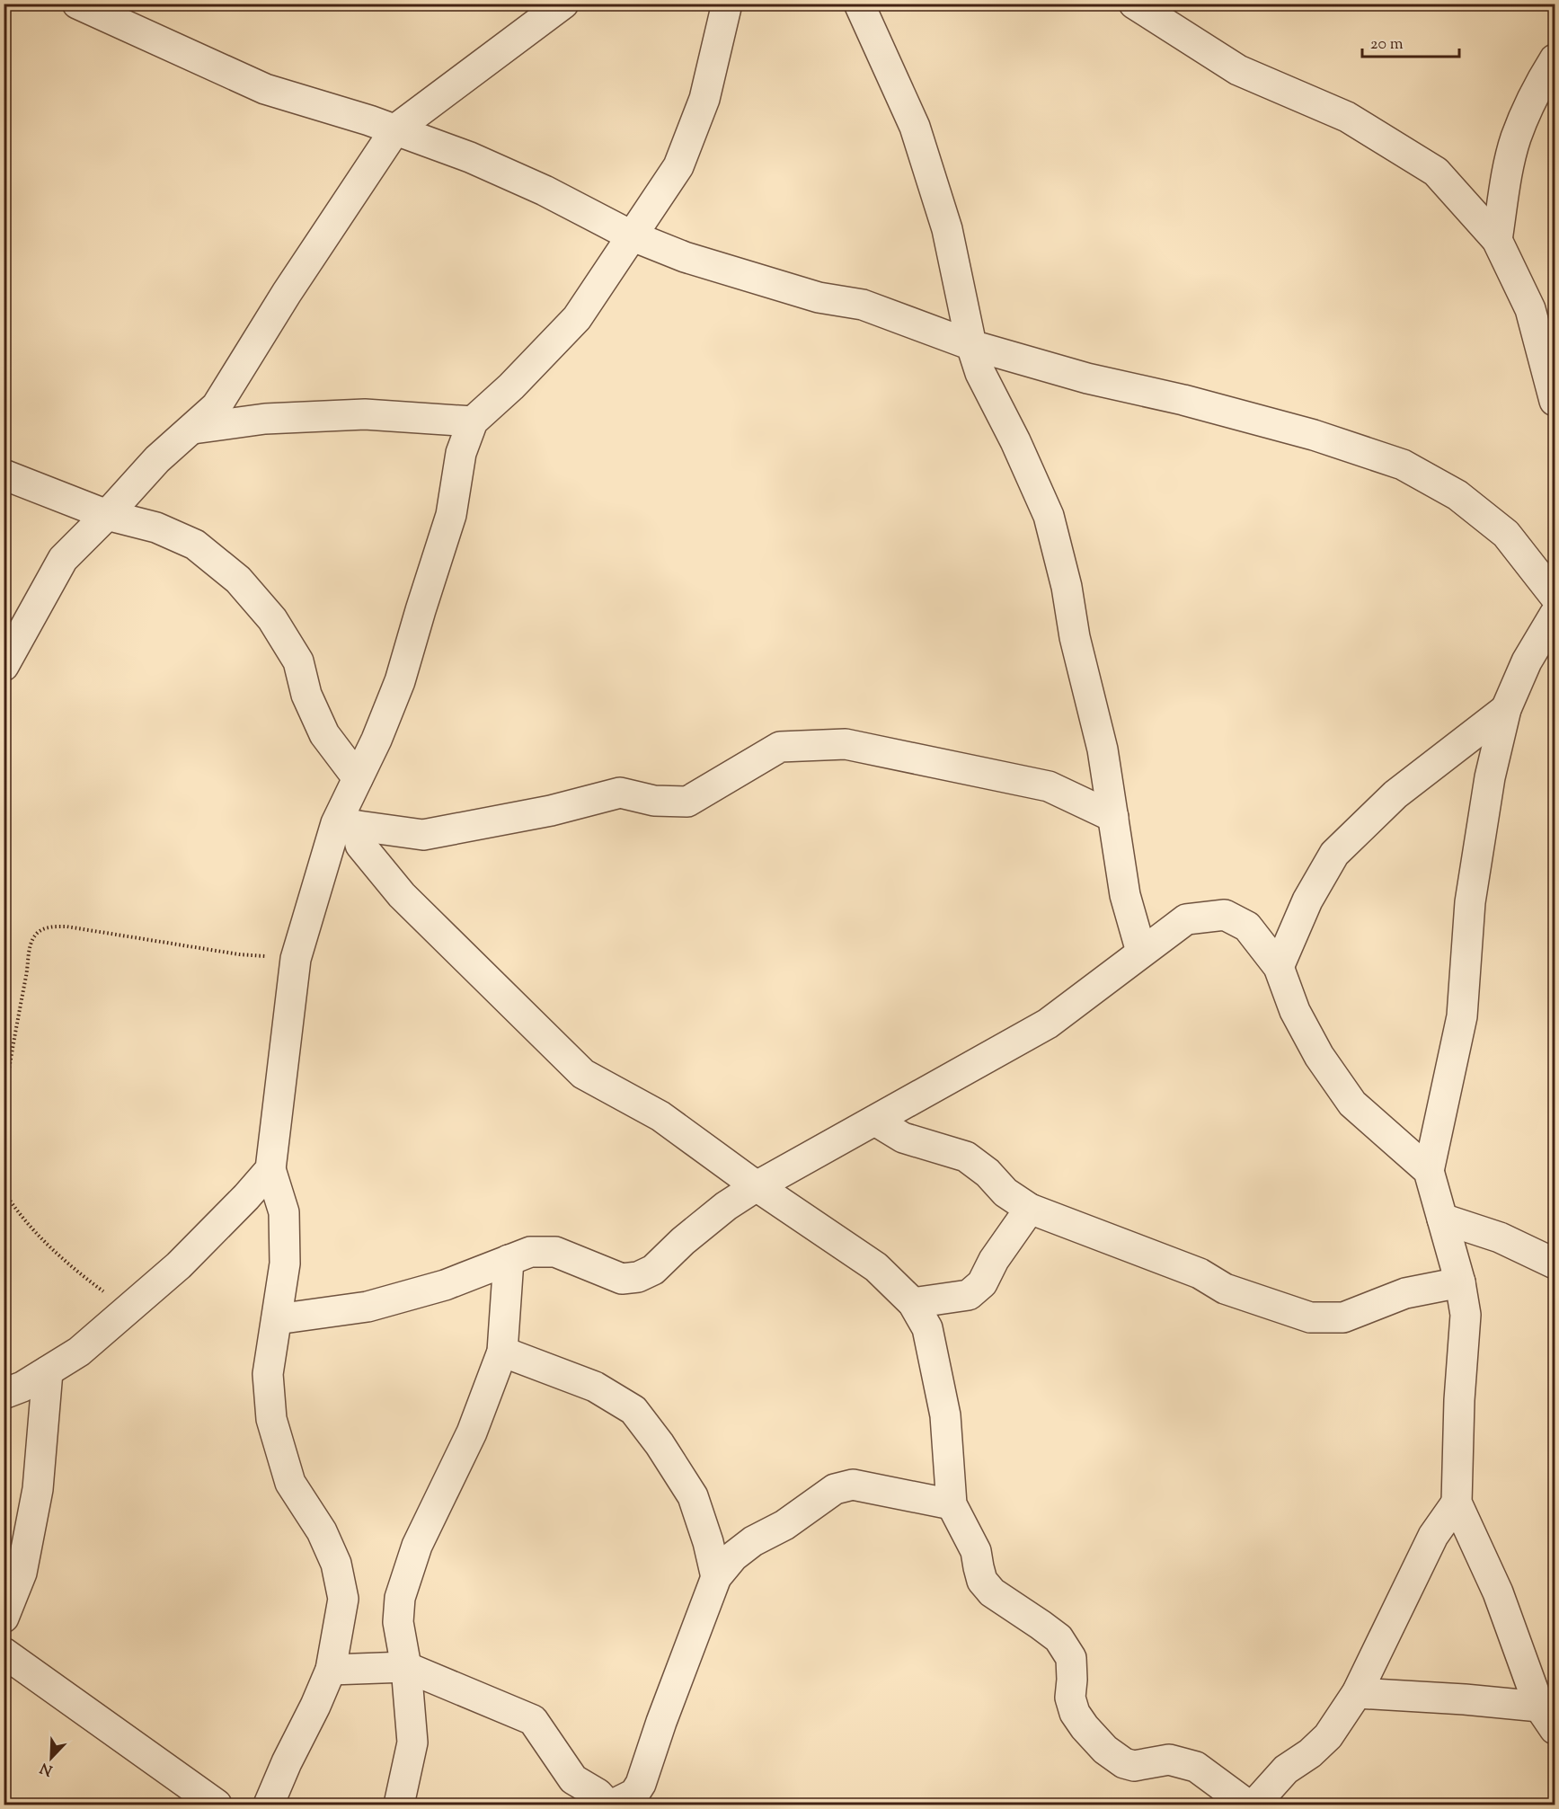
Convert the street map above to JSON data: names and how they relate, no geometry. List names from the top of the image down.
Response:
{
  "scale_bar": "20 m",
  "north": "bottom left"
}
